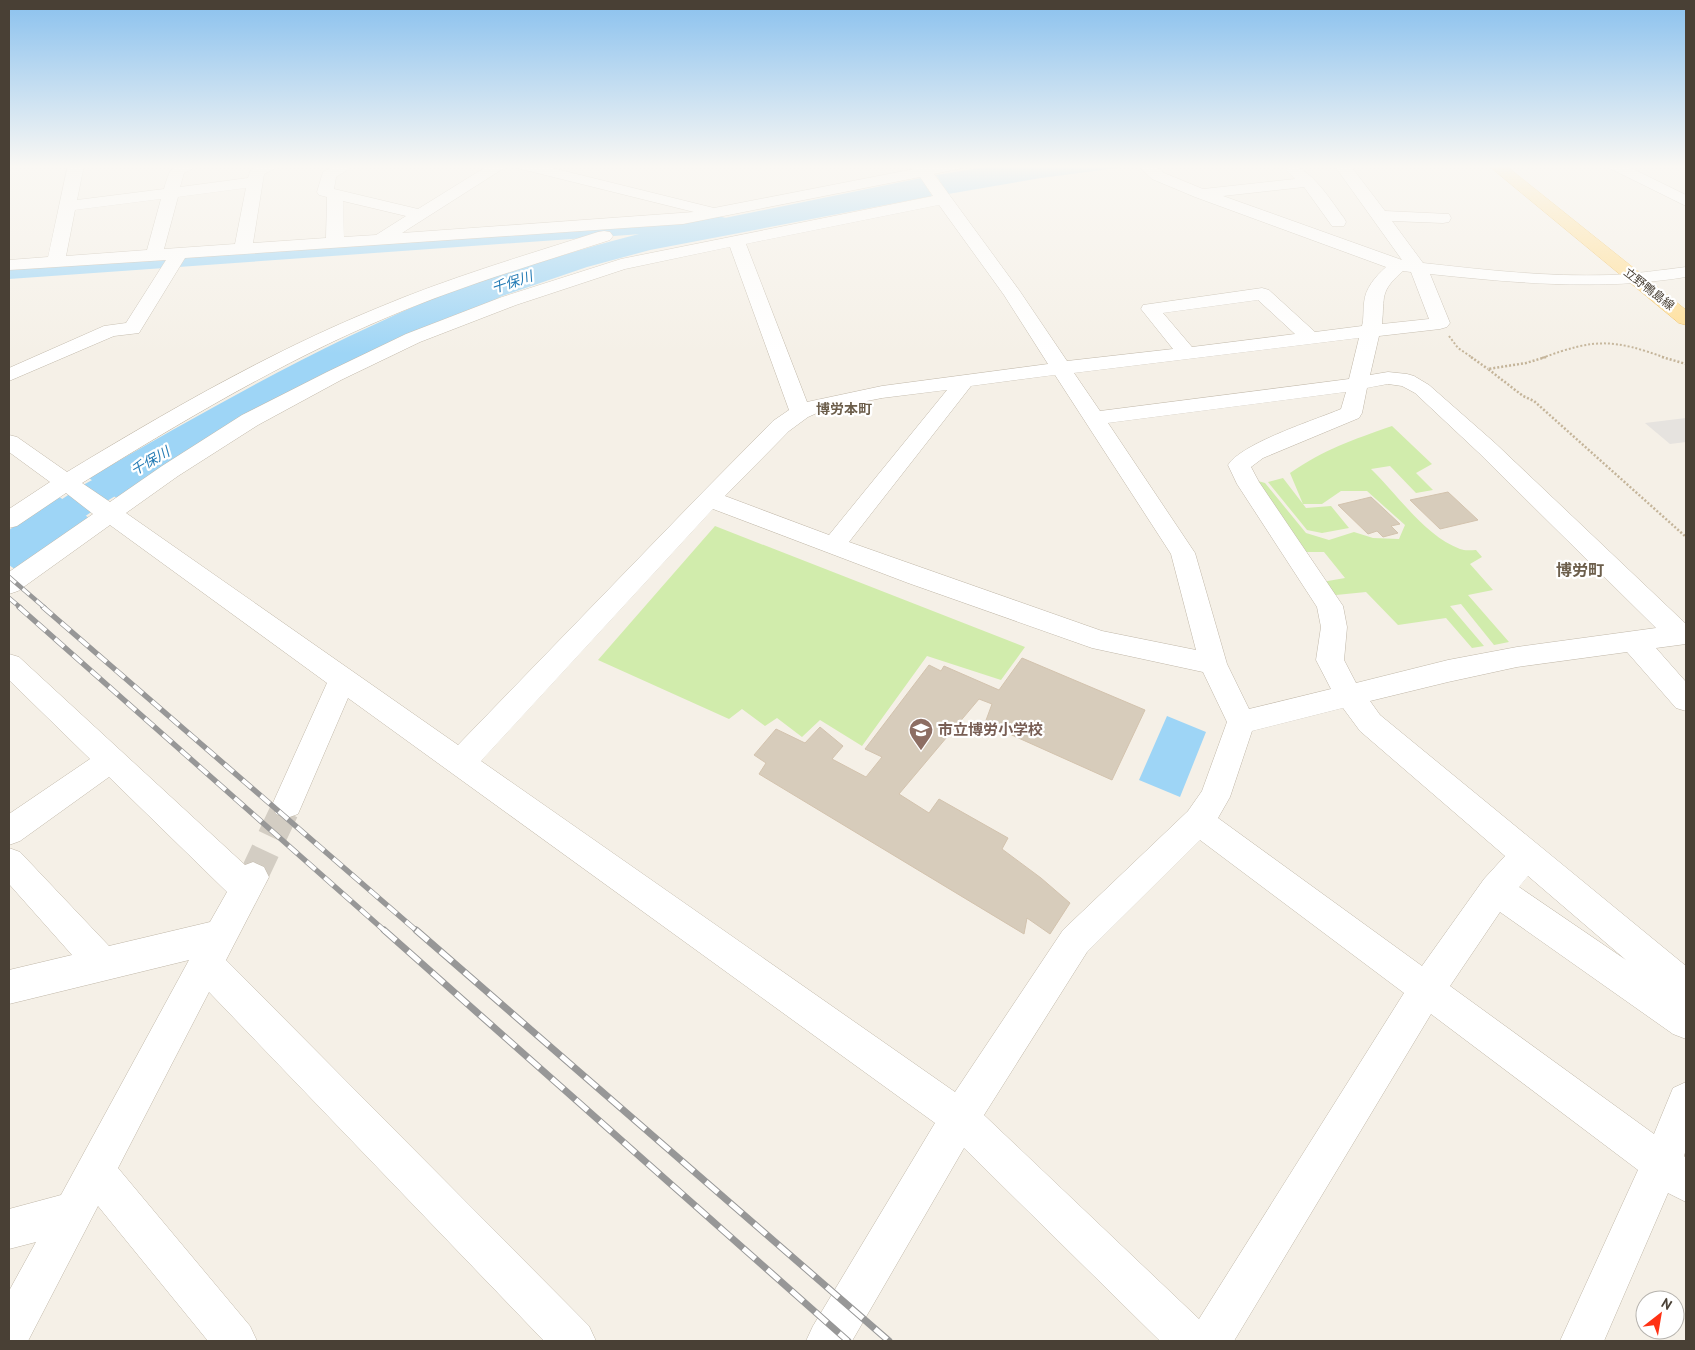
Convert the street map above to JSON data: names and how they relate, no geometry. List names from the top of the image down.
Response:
{
  "streets": {
    "main road": ["立野鴨島線"]
  },
  "districts": ["博労本町", "博労町"],
  "water": ["千保川"],
  "places": {
    "school or university": ["市立博労小学校"]
  },
  "north": "top right"
}
